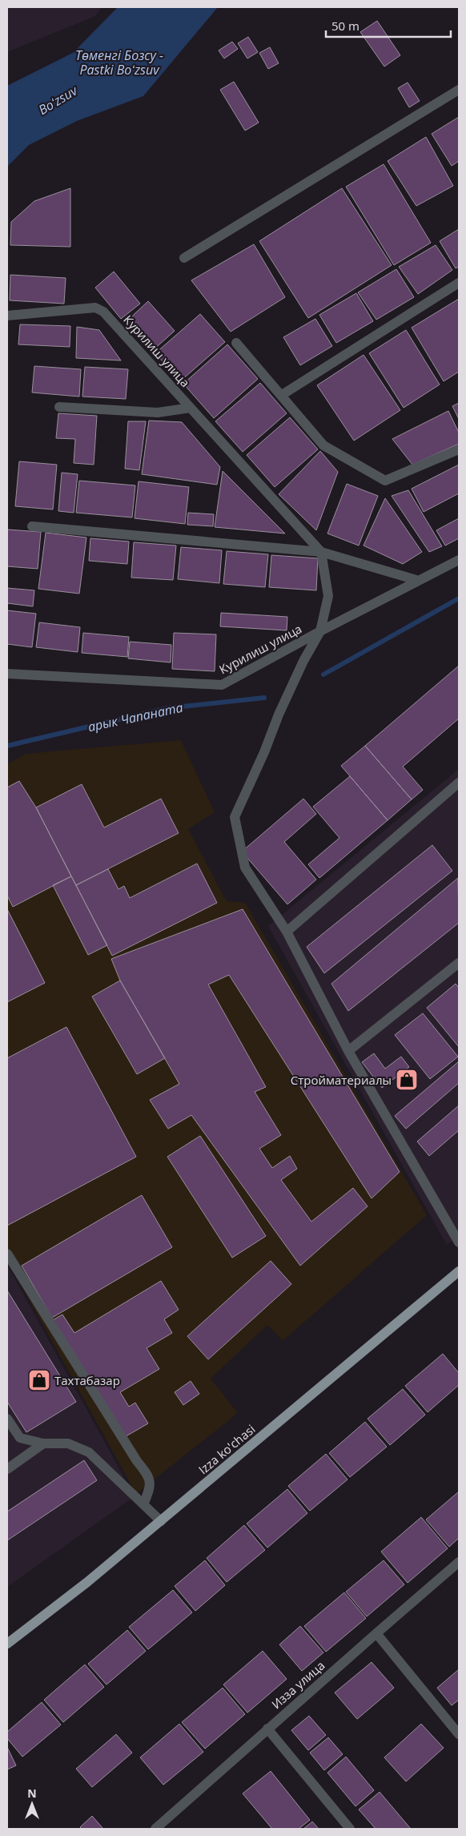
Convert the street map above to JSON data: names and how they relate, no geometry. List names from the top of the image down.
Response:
{
  "streets": {
    "main road": ["Izza ko'chasi"],
    "street": ["Курилиш улица", "Изза улица"]
  },
  "water": ["Төменгі Бозсу - Pastki Boʻzsuv", "Boʻzsuv", "арык Чапаната"],
  "places": {
    "shop": ["Стройматериалы", "Тахтабазар"]
  },
  "scale_bar": "50 m",
  "north": "top"
}
